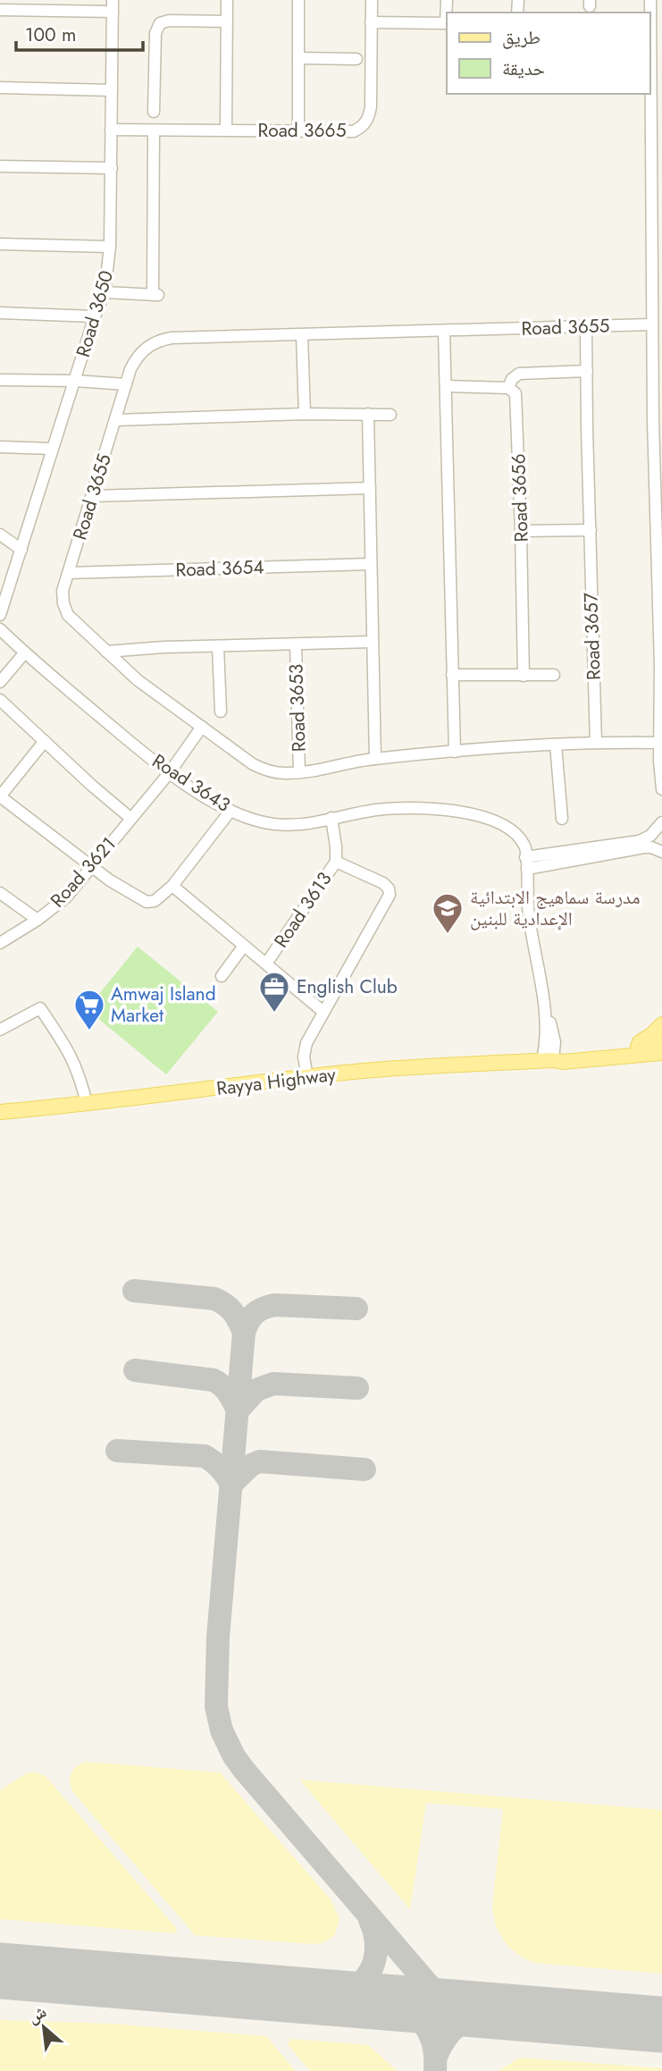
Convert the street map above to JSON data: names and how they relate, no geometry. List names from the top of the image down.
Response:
{
  "streets": {
    "main road": ["Rayya Highway"],
    "street": [
      "Road 3665",
      "Road 3650",
      "Road 3655",
      "Road 3656",
      "Road 3654",
      "Road 3657",
      "Road 3653",
      "Road 3643",
      "Road 3621",
      "Road 3613"
    ]
  },
  "crossings": [
    ["Road 3665", "Road 3650"],
    ["Road 3655", "Road 3654"],
    ["Road 3655", "Road 3657"],
    ["Road 3655", "Road 3653"],
    ["Road 3655", "Road 3621"],
    ["Road 3643", "Road 3621"],
    ["Road 3643", "Road 3613"]
  ],
  "places": {
    "school or university": ["مدرسة سماهيج الابتدائية الإعدادية للبنين"],
    "office": ["English Club"],
    "supermarket": ["Amwaj Island Market"]
  },
  "legend": ["طريق", "حديقة"],
  "scale_bar": "100 m",
  "north": "top left"
}
